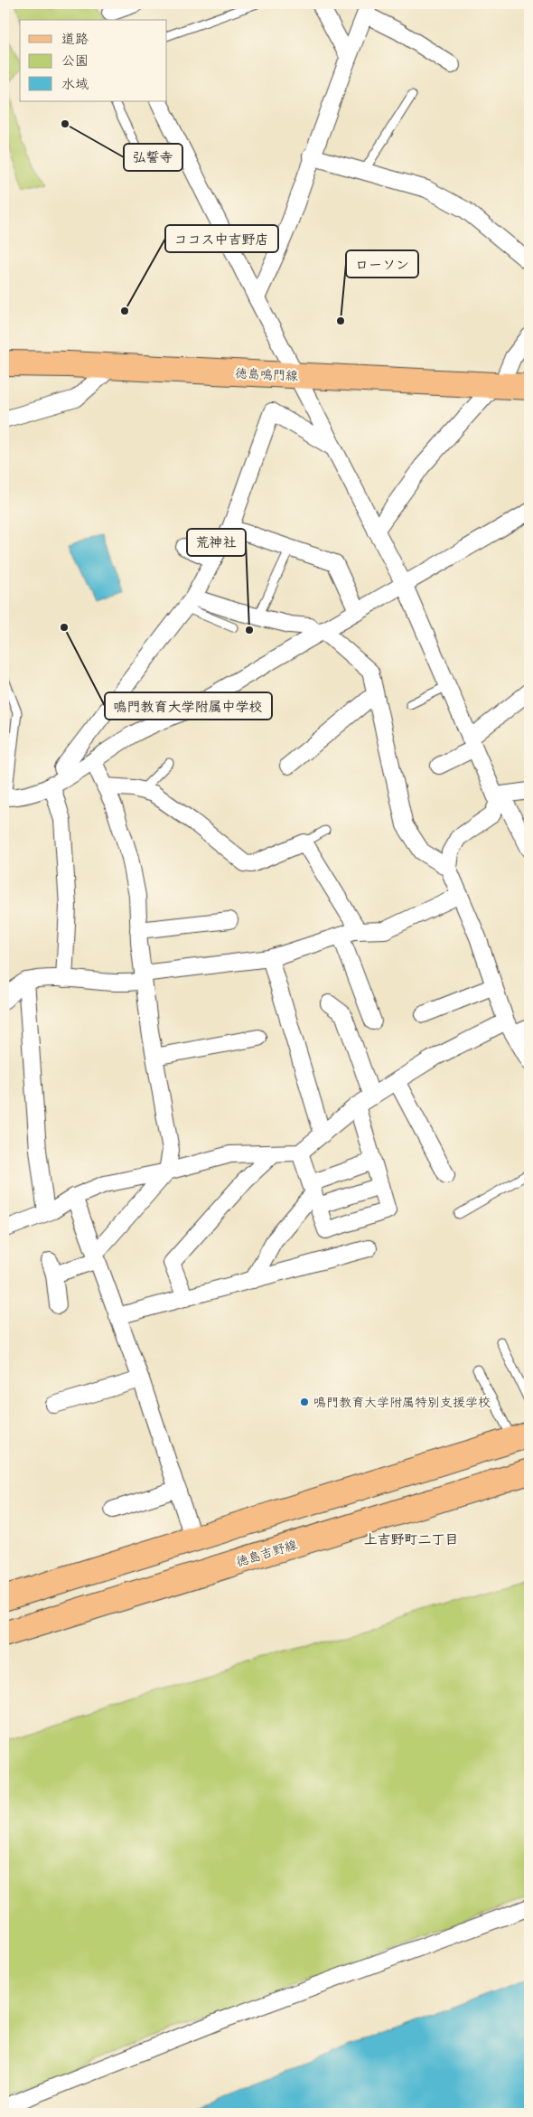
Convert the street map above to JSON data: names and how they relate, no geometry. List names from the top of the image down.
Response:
{
  "streets": {
    "main road": ["徳島鳴門線", "徳島吉野線"]
  },
  "districts": ["上吉野町二丁目"],
  "places": [
    "弘誓寺",
    "ココス中吉野店",
    "ローソン",
    "鳴門教育大学附属中学校",
    "荒神社",
    "鳴門教育大学附属特別支援学校"
  ],
  "legend": ["道路", "公園", "水域"]
}
